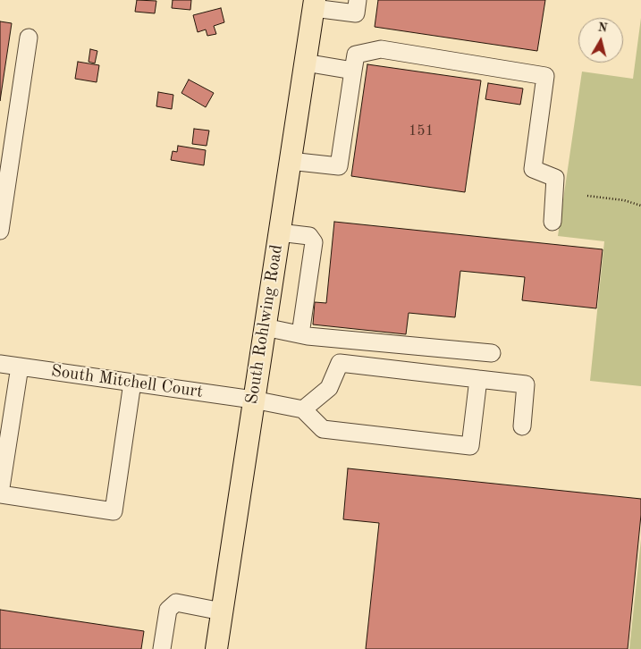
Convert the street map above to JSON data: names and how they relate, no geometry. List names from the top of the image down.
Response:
{
  "streets": {
    "main road": ["South Rohlwing Road"],
    "street": ["South Mitchell Court"]
  },
  "crossings": [
    ["South Rohlwing Road", "South Mitchell Court"]
  ],
  "house_numbers": ["151"],
  "north": "top"
}
